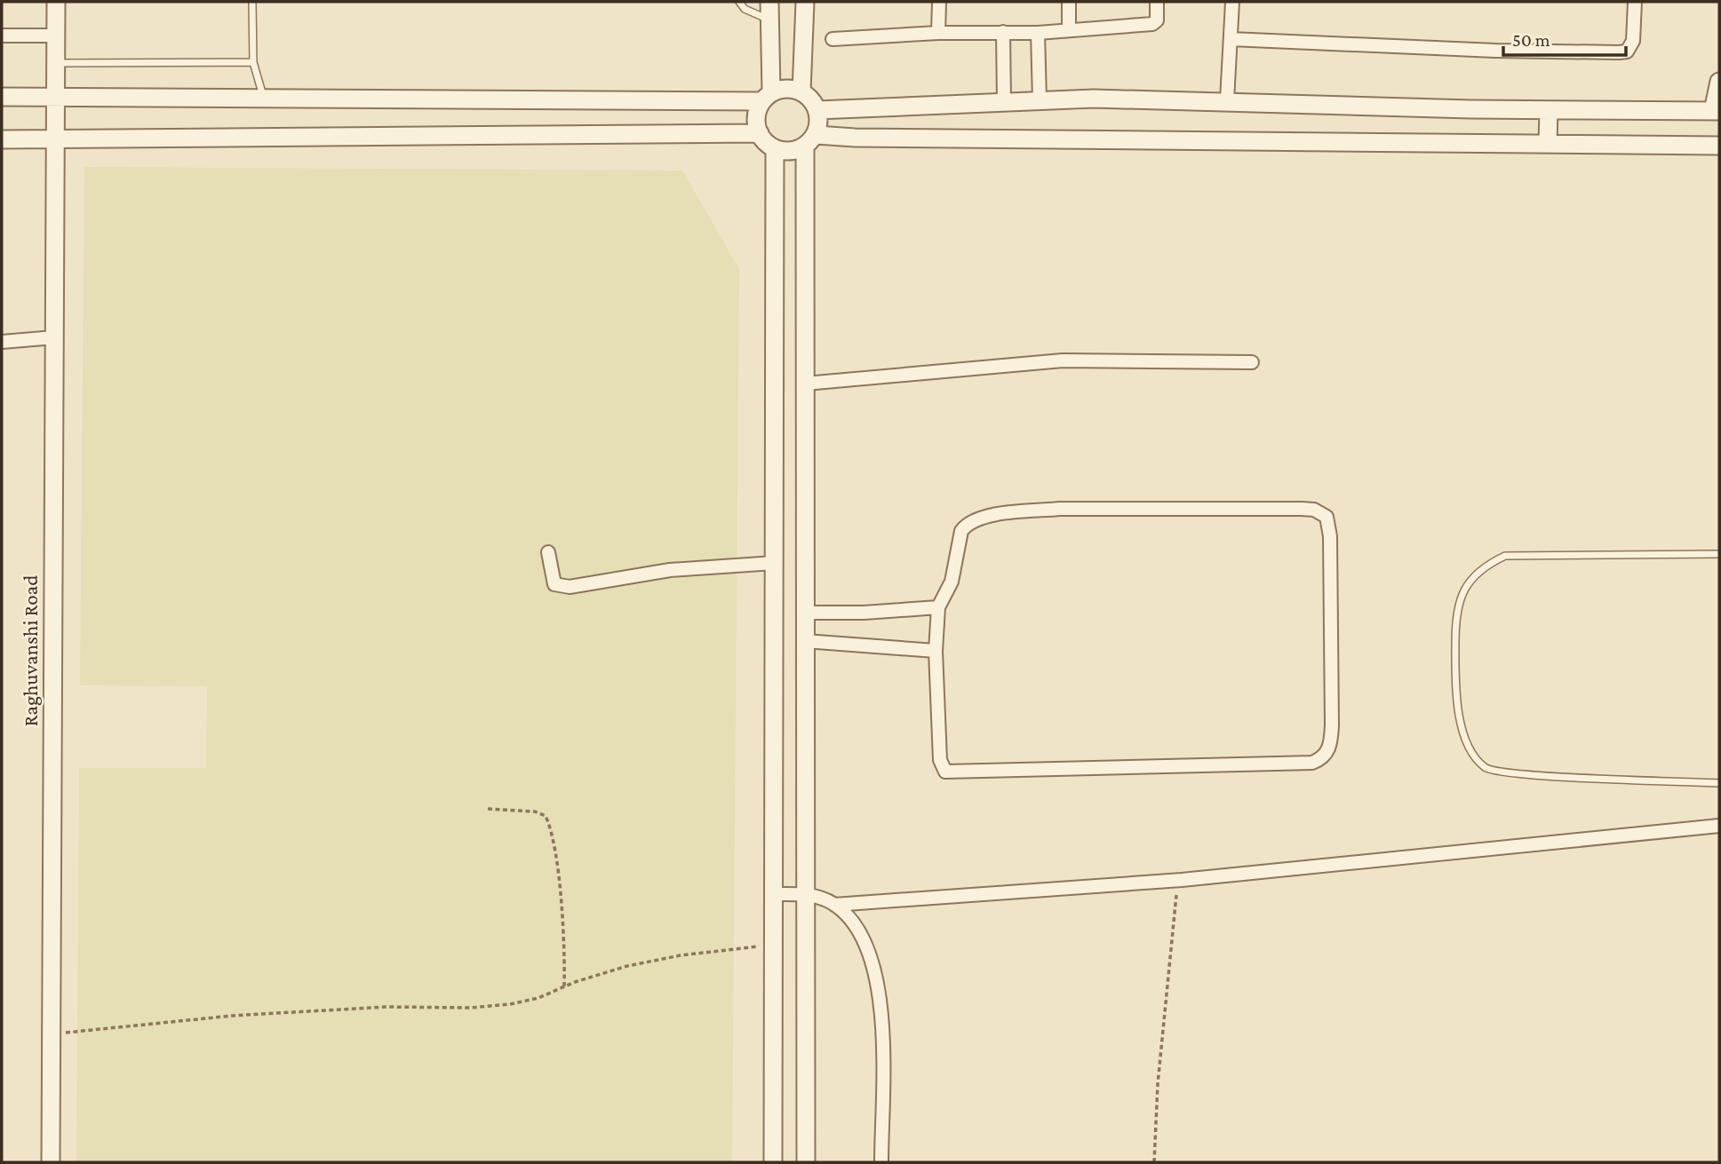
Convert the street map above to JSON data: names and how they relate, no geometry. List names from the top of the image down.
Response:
{
  "streets": {
    "street": ["Raghuvanshi Road"]
  },
  "scale_bar": "50 m"
}
